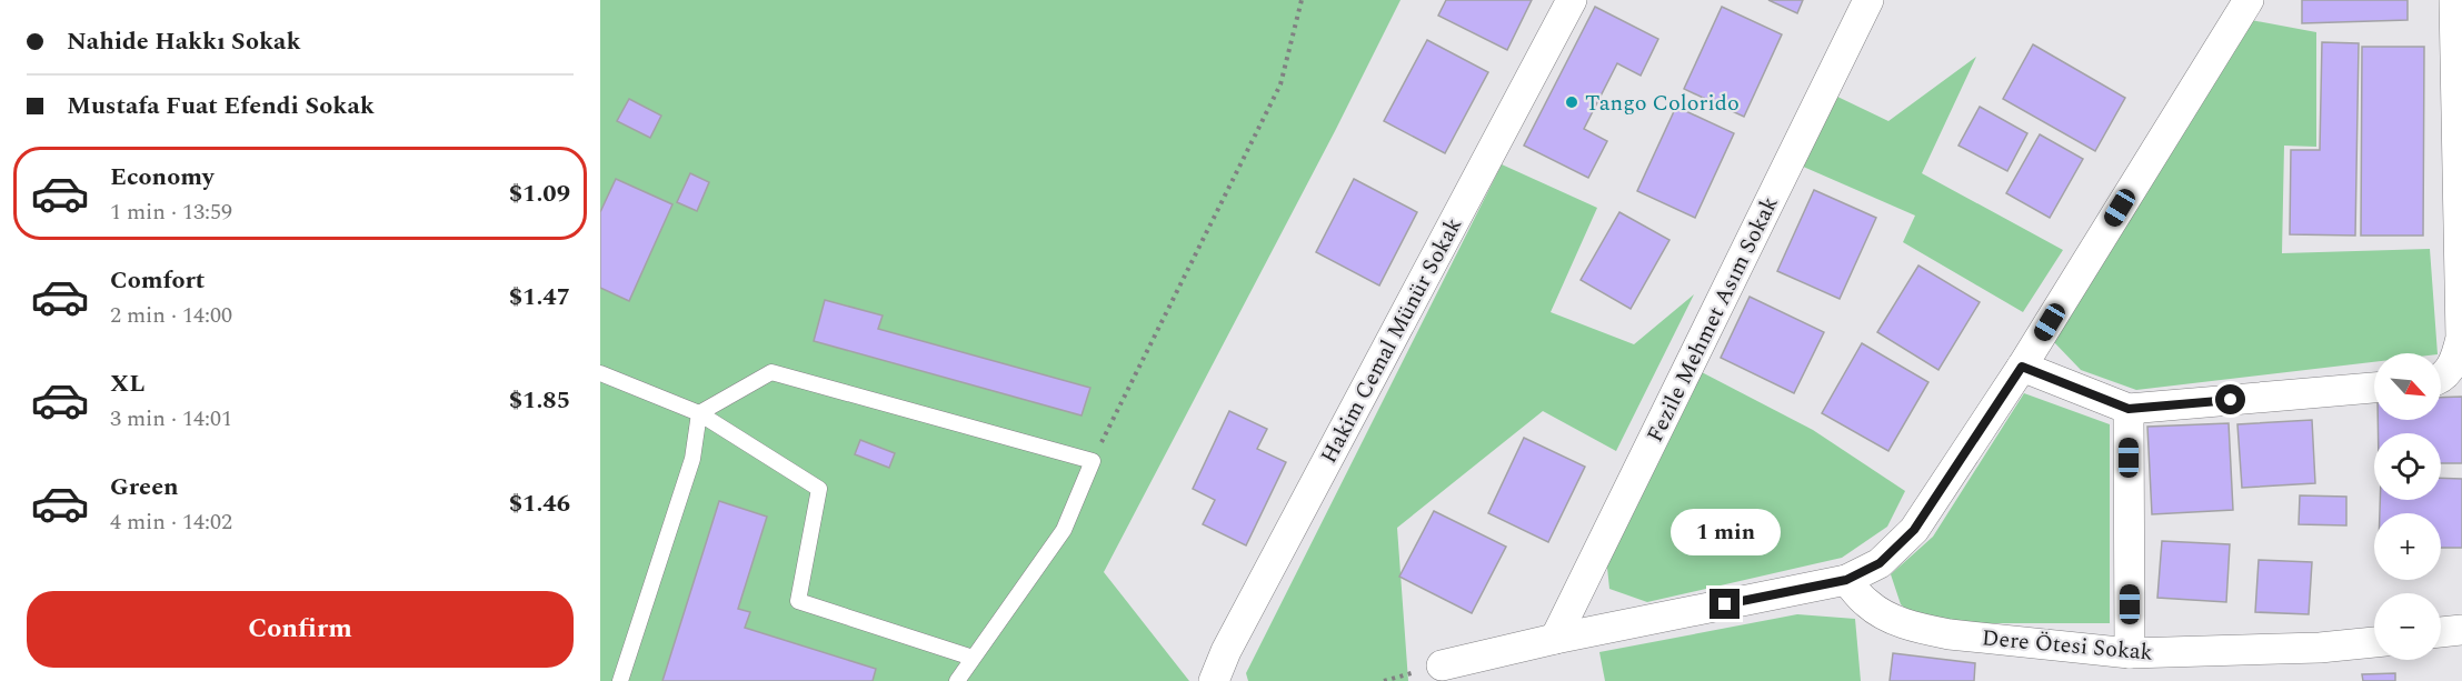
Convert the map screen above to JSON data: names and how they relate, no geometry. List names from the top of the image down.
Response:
{
  "streets": {
    "street": ["Fezile Mehmet Asım Sokak", "Hakim Cemal Münür Sokak", "Dere Ötesi Sokak"]
  },
  "places": ["Tango Colorido"],
  "north": "bottom right",
  "page": {
    "banner": ["Nahide Hakkı Sokak", "Mustafa Fuat Efendi Sokak"],
    "list": [
      {
        "name": "Economy",
        "note": "1 min · 13:59",
        "value": "$1.09"
      },
      {
        "name": "Comfort",
        "note": "2 min · 14:00",
        "value": "$1.47"
      },
      {
        "name": "XL",
        "note": "3 min · 14:01",
        "value": "$1.85"
      },
      {
        "name": "Green",
        "note": "4 min · 14:02",
        "value": "$1.46"
      }
    ],
    "map_buttons": ["+", "−"],
    "bubble": "1 min",
    "buttons": "Confirm"
  }
}
